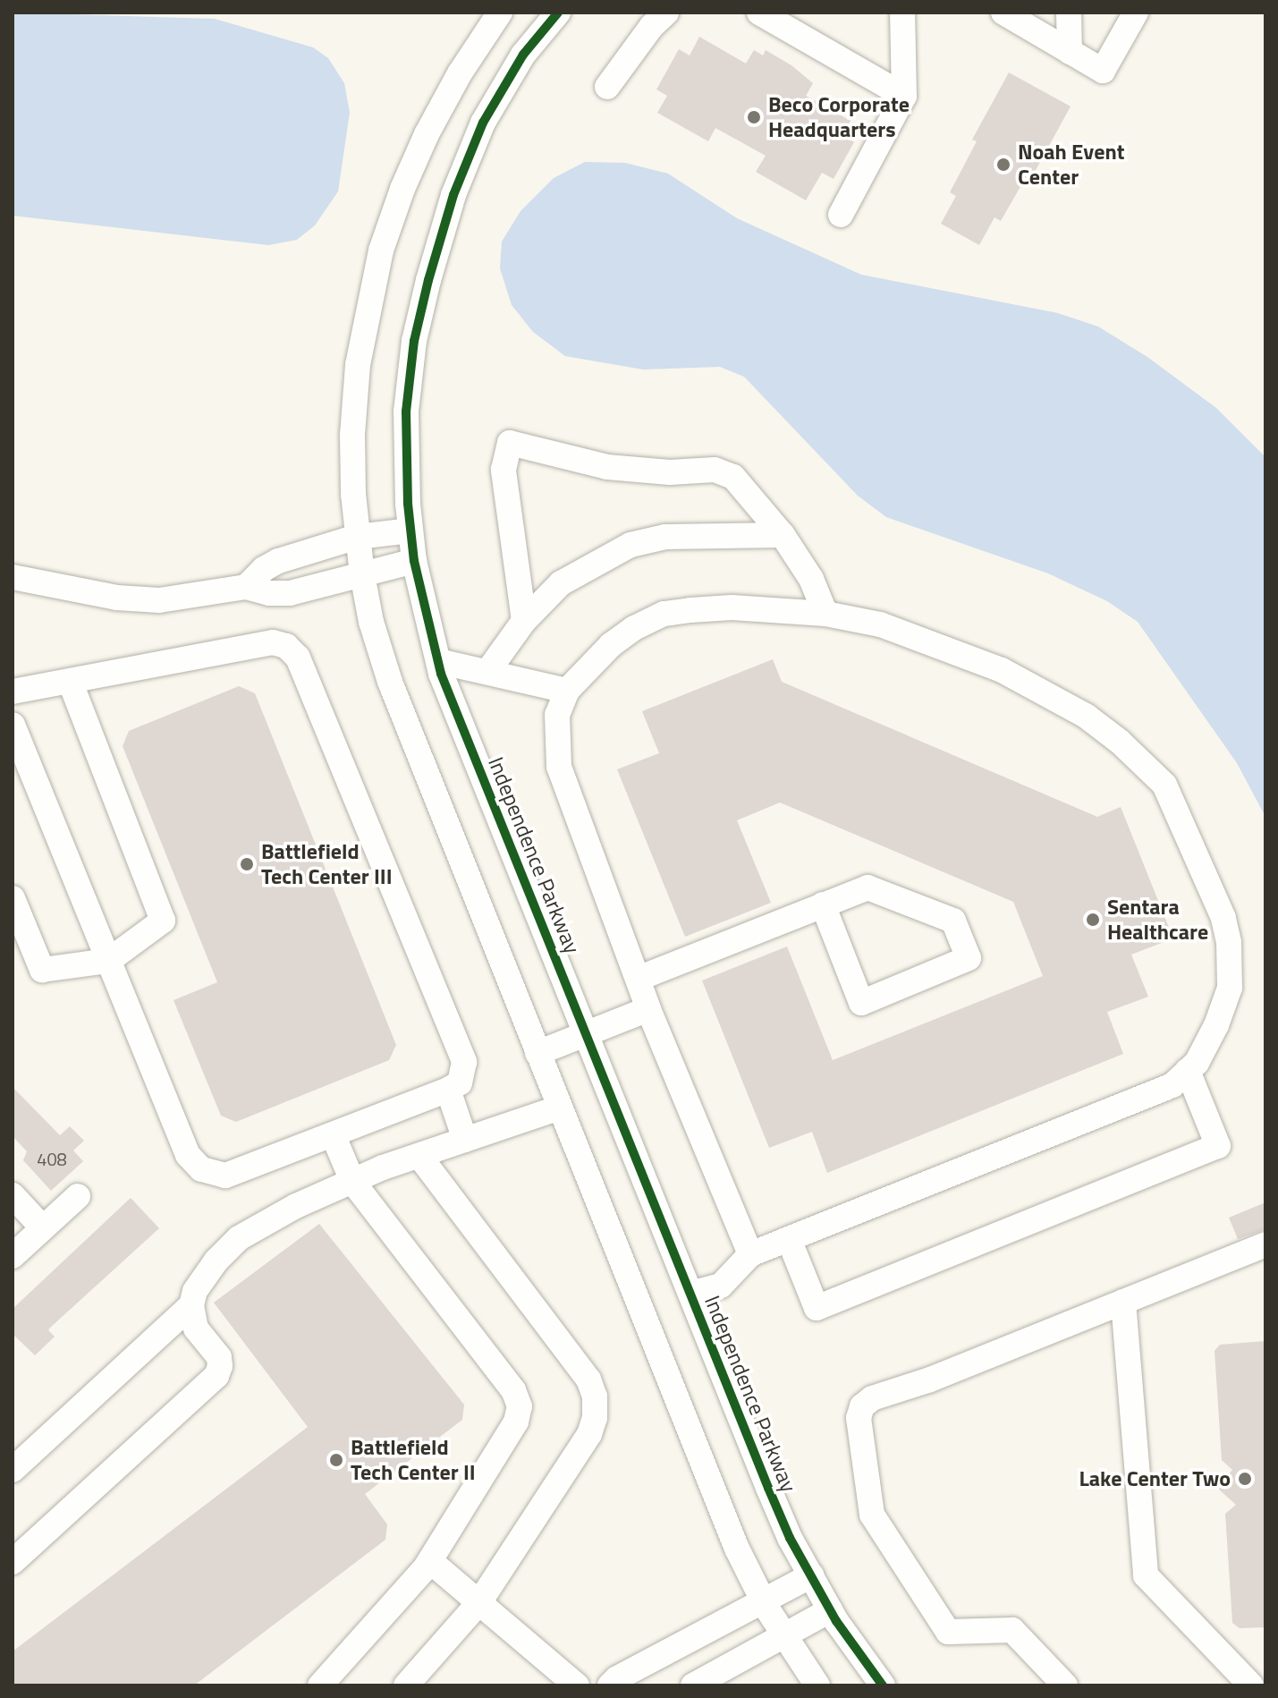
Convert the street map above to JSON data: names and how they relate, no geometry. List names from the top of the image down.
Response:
{
  "streets": {
    "street": ["Independence Parkway"]
  },
  "places": [
    "Beco Corporate Headquarters",
    "Noah Event Center",
    "Battlefield Tech Center III",
    "Sentara Healthcare",
    "Battlefield Tech Center II",
    "Lake Center Two"
  ],
  "house_numbers": ["408"]
}
